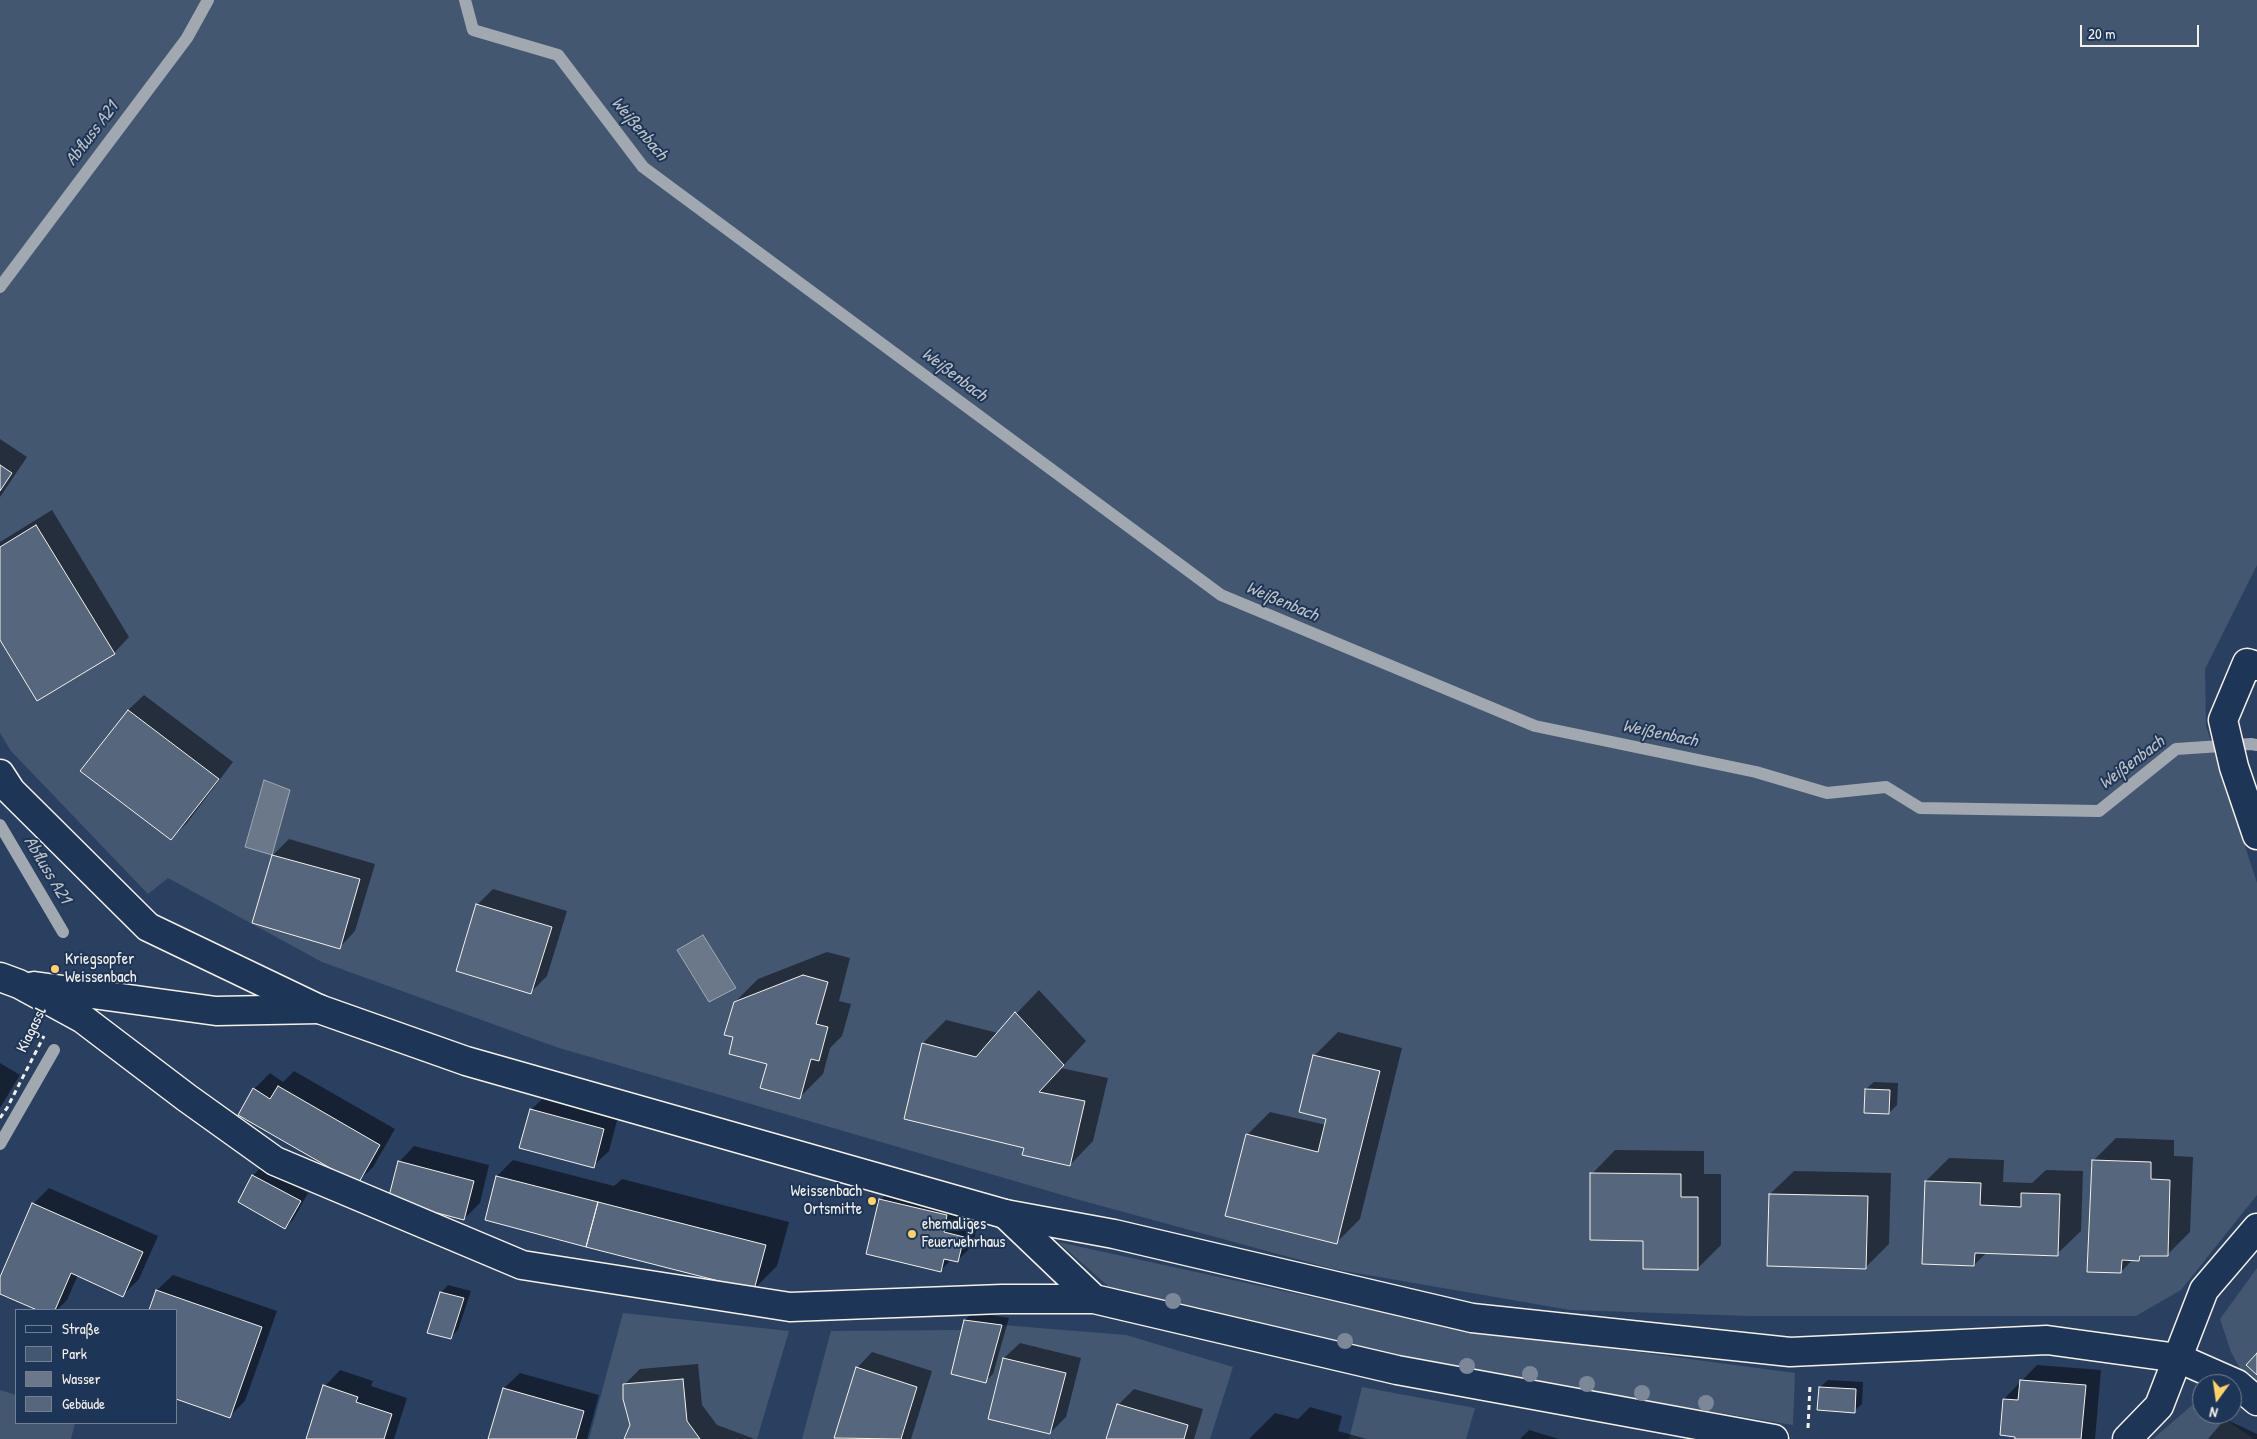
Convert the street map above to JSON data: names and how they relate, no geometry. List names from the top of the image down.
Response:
{
  "streets": {
    "path": ["Kiagassl"]
  },
  "water": ["Weißenbach", "Abfluss A21"],
  "places": ["Kriegsopfer Weissenbach", "Weissenbach Ortsmitte", "ehemaliges Feuerwehrhaus"],
  "legend": [
    "Straße",
    "Park",
    "Wasser",
    "Gebäude"
  ],
  "scale_bar": "20 m",
  "north": "bottom"
}
